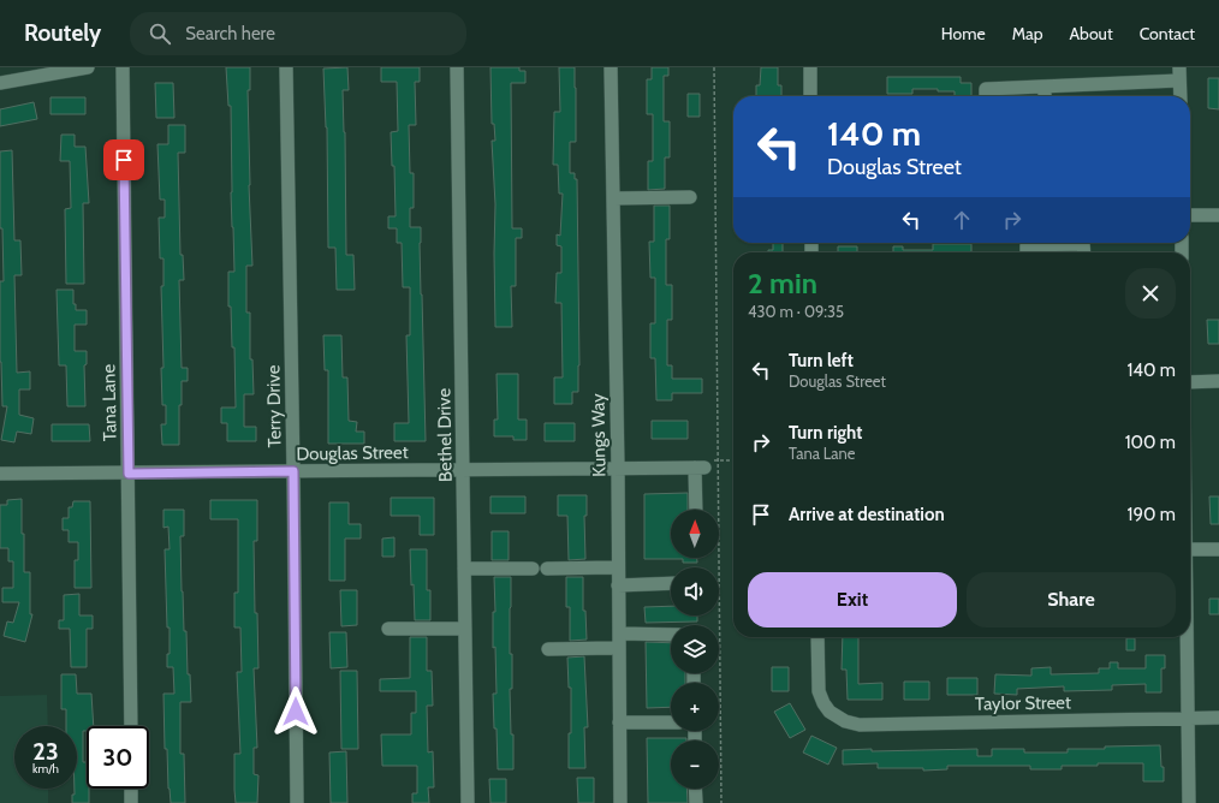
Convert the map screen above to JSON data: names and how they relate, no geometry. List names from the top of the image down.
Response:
{
  "streets": {
    "street": [
      "Tana Lane",
      "Terry Drive",
      "Bethel Drive",
      "Kungs Way",
      "Douglas Street",
      "Taylor Street"
    ]
  },
  "crossings": [
    ["Tana Lane", "Douglas Street"],
    ["Terry Drive", "Douglas Street"],
    ["Bethel Drive", "Douglas Street"],
    ["Kungs Way", "Douglas Street"]
  ],
  "north": "top",
  "page": {
    "header": "Routely",
    "search": "Search here",
    "nav": [
      "Home",
      "Map",
      "About",
      "Contact"
    ],
    "turn": ["140 m", "Douglas Street"],
    "heading": ["2 min", "430 m · 09:35"],
    "list": [
      {
        "name": "Turn left",
        "note": "Douglas Street",
        "value": "140 m"
      },
      {
        "name": "Turn right",
        "note": "Tana Lane",
        "value": "100 m"
      },
      {
        "name": "Arrive at destination",
        "value": "190 m"
      }
    ],
    "map_buttons": ["+", "−"],
    "buttons": ["Exit", "Share"],
    "speed": "23 km/h",
    "limit": "30"
  }
}
